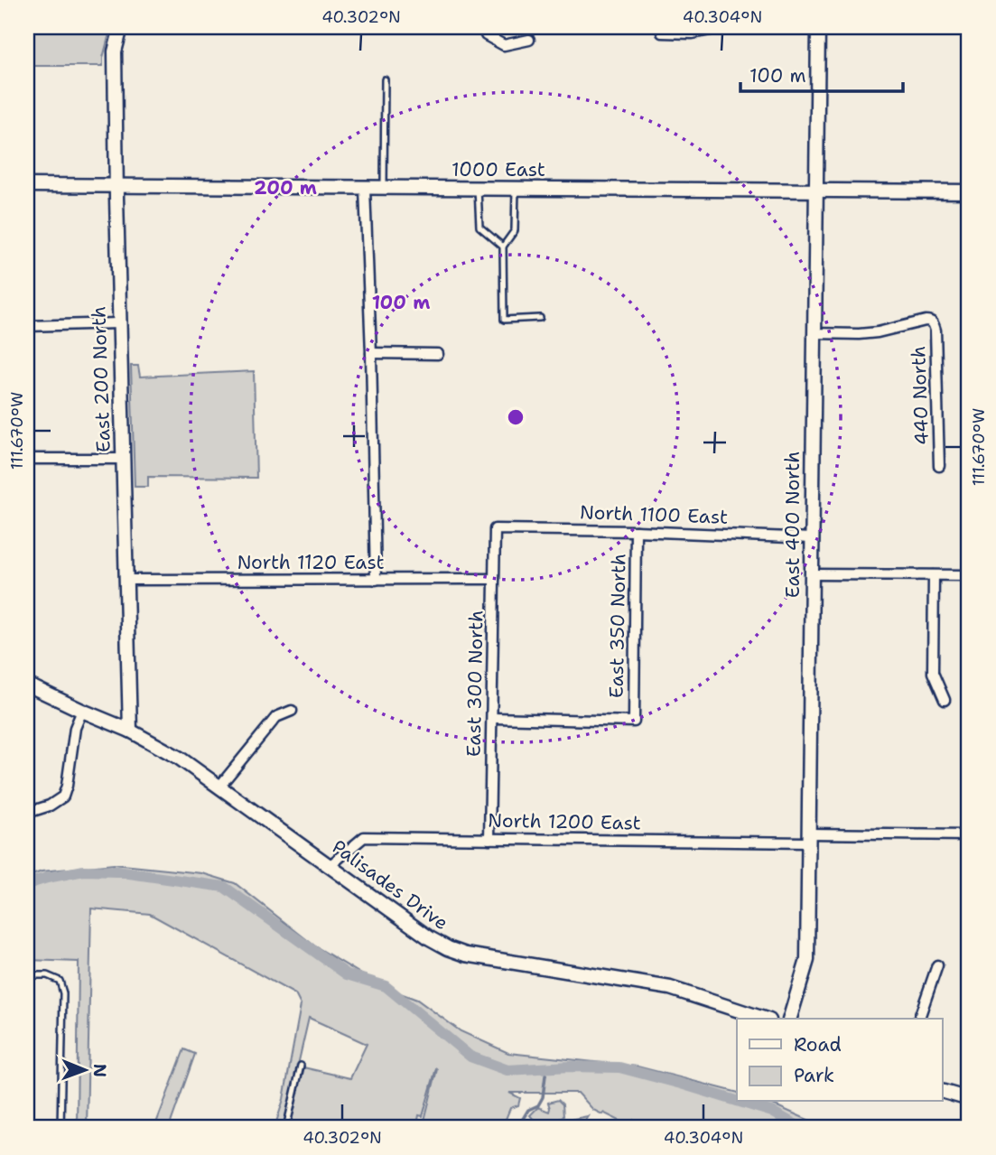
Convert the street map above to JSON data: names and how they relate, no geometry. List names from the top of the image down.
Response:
{
  "streets": {
    "street": [
      "1000 East",
      "East 200 North",
      "440 North",
      "North 1100 East",
      "East 400 North",
      "North 1120 East",
      "East 350 North",
      "East 300 North",
      "North 1200 East",
      "Palisades Drive"
    ]
  },
  "crossings": [
    ["1000 East", "East 200 North"],
    ["1000 East", "East 400 North"],
    ["East 200 North", "North 1120 East"],
    ["East 200 North", "Palisades Drive"],
    ["440 North", "East 400 North"],
    ["North 1100 East", "East 400 North"],
    ["North 1100 East", "East 350 North"],
    ["North 1100 East", "East 300 North"],
    ["East 400 North", "North 1200 East"],
    ["North 1120 East", "East 300 North"],
    ["East 350 North", "East 300 North"],
    ["East 300 North", "North 1200 East"],
    ["North 1200 East", "Palisades Drive"]
  ],
  "legend": ["Road", "Park"],
  "scale_bar": "100 m",
  "north": "right",
  "coordinates": ["40.302°N", "40.304°N", "111.670°W"],
  "rings": ["200 m", "100 m"]
}
